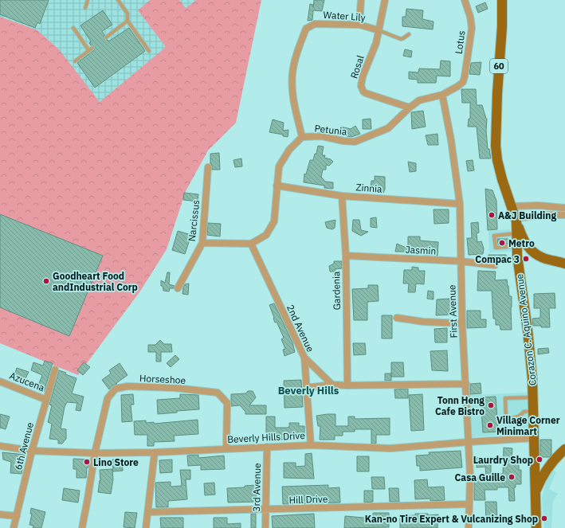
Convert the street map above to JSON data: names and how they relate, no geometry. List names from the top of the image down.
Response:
{
  "streets": {
    "main road": ["60", "Corazon C. Aquino Avenue"],
    "street": [
      "Water Lily",
      "Lotus",
      "Rosal",
      "Petunia",
      "Zinnia",
      "Narcissus",
      "Jasmin",
      "Gardenia",
      "First Avenue",
      "2nd Avenue",
      "Horseshoe",
      "Azucena",
      "Beverly Hills Drive",
      "6th Avenue",
      "3rd Avenue",
      "Hill Drive"
    ]
  },
  "crossings": [
    ["Water Lily", "Rosal"],
    ["Water Lily", "Petunia"],
    ["Lotus", "Petunia"],
    ["60", "Corazon C. Aquino Avenue"],
    ["Rosal", "Petunia"],
    ["Petunia", "Zinnia"],
    ["Petunia", "First Avenue"],
    ["Petunia", "2nd Avenue"],
    ["Zinnia", "Gardenia"],
    ["Zinnia", "First Avenue"],
    ["Jasmin", "Gardenia"],
    ["Jasmin", "First Avenue"],
    ["First Avenue", "Beverly Hills Drive"],
    ["First Avenue", "Hill Drive"],
    ["2nd Avenue", "Beverly Hills Drive"],
    ["Corazon C. Aquino Avenue", "Beverly Hills Drive"],
    ["Horseshoe", "Beverly Hills Drive"],
    ["Azucena", "6th Avenue"],
    ["Beverly Hills Drive", "6th Avenue"],
    ["Beverly Hills Drive", "3rd Avenue"],
    ["3rd Avenue", "Hill Drive"]
  ],
  "districts": ["Beverly Hills"],
  "places": [
    "A&J Building",
    "Metro",
    "Compac 3",
    "Goodheart Food andIndustrial Corp",
    "Tonn Heng Cafe Bistro",
    "Village Corner Minimart",
    "Laurdry Shop",
    "Lino Store",
    "Casa Guille",
    "Kan-no Tire Expert & Vulcanizing Shop"
  ]
}
